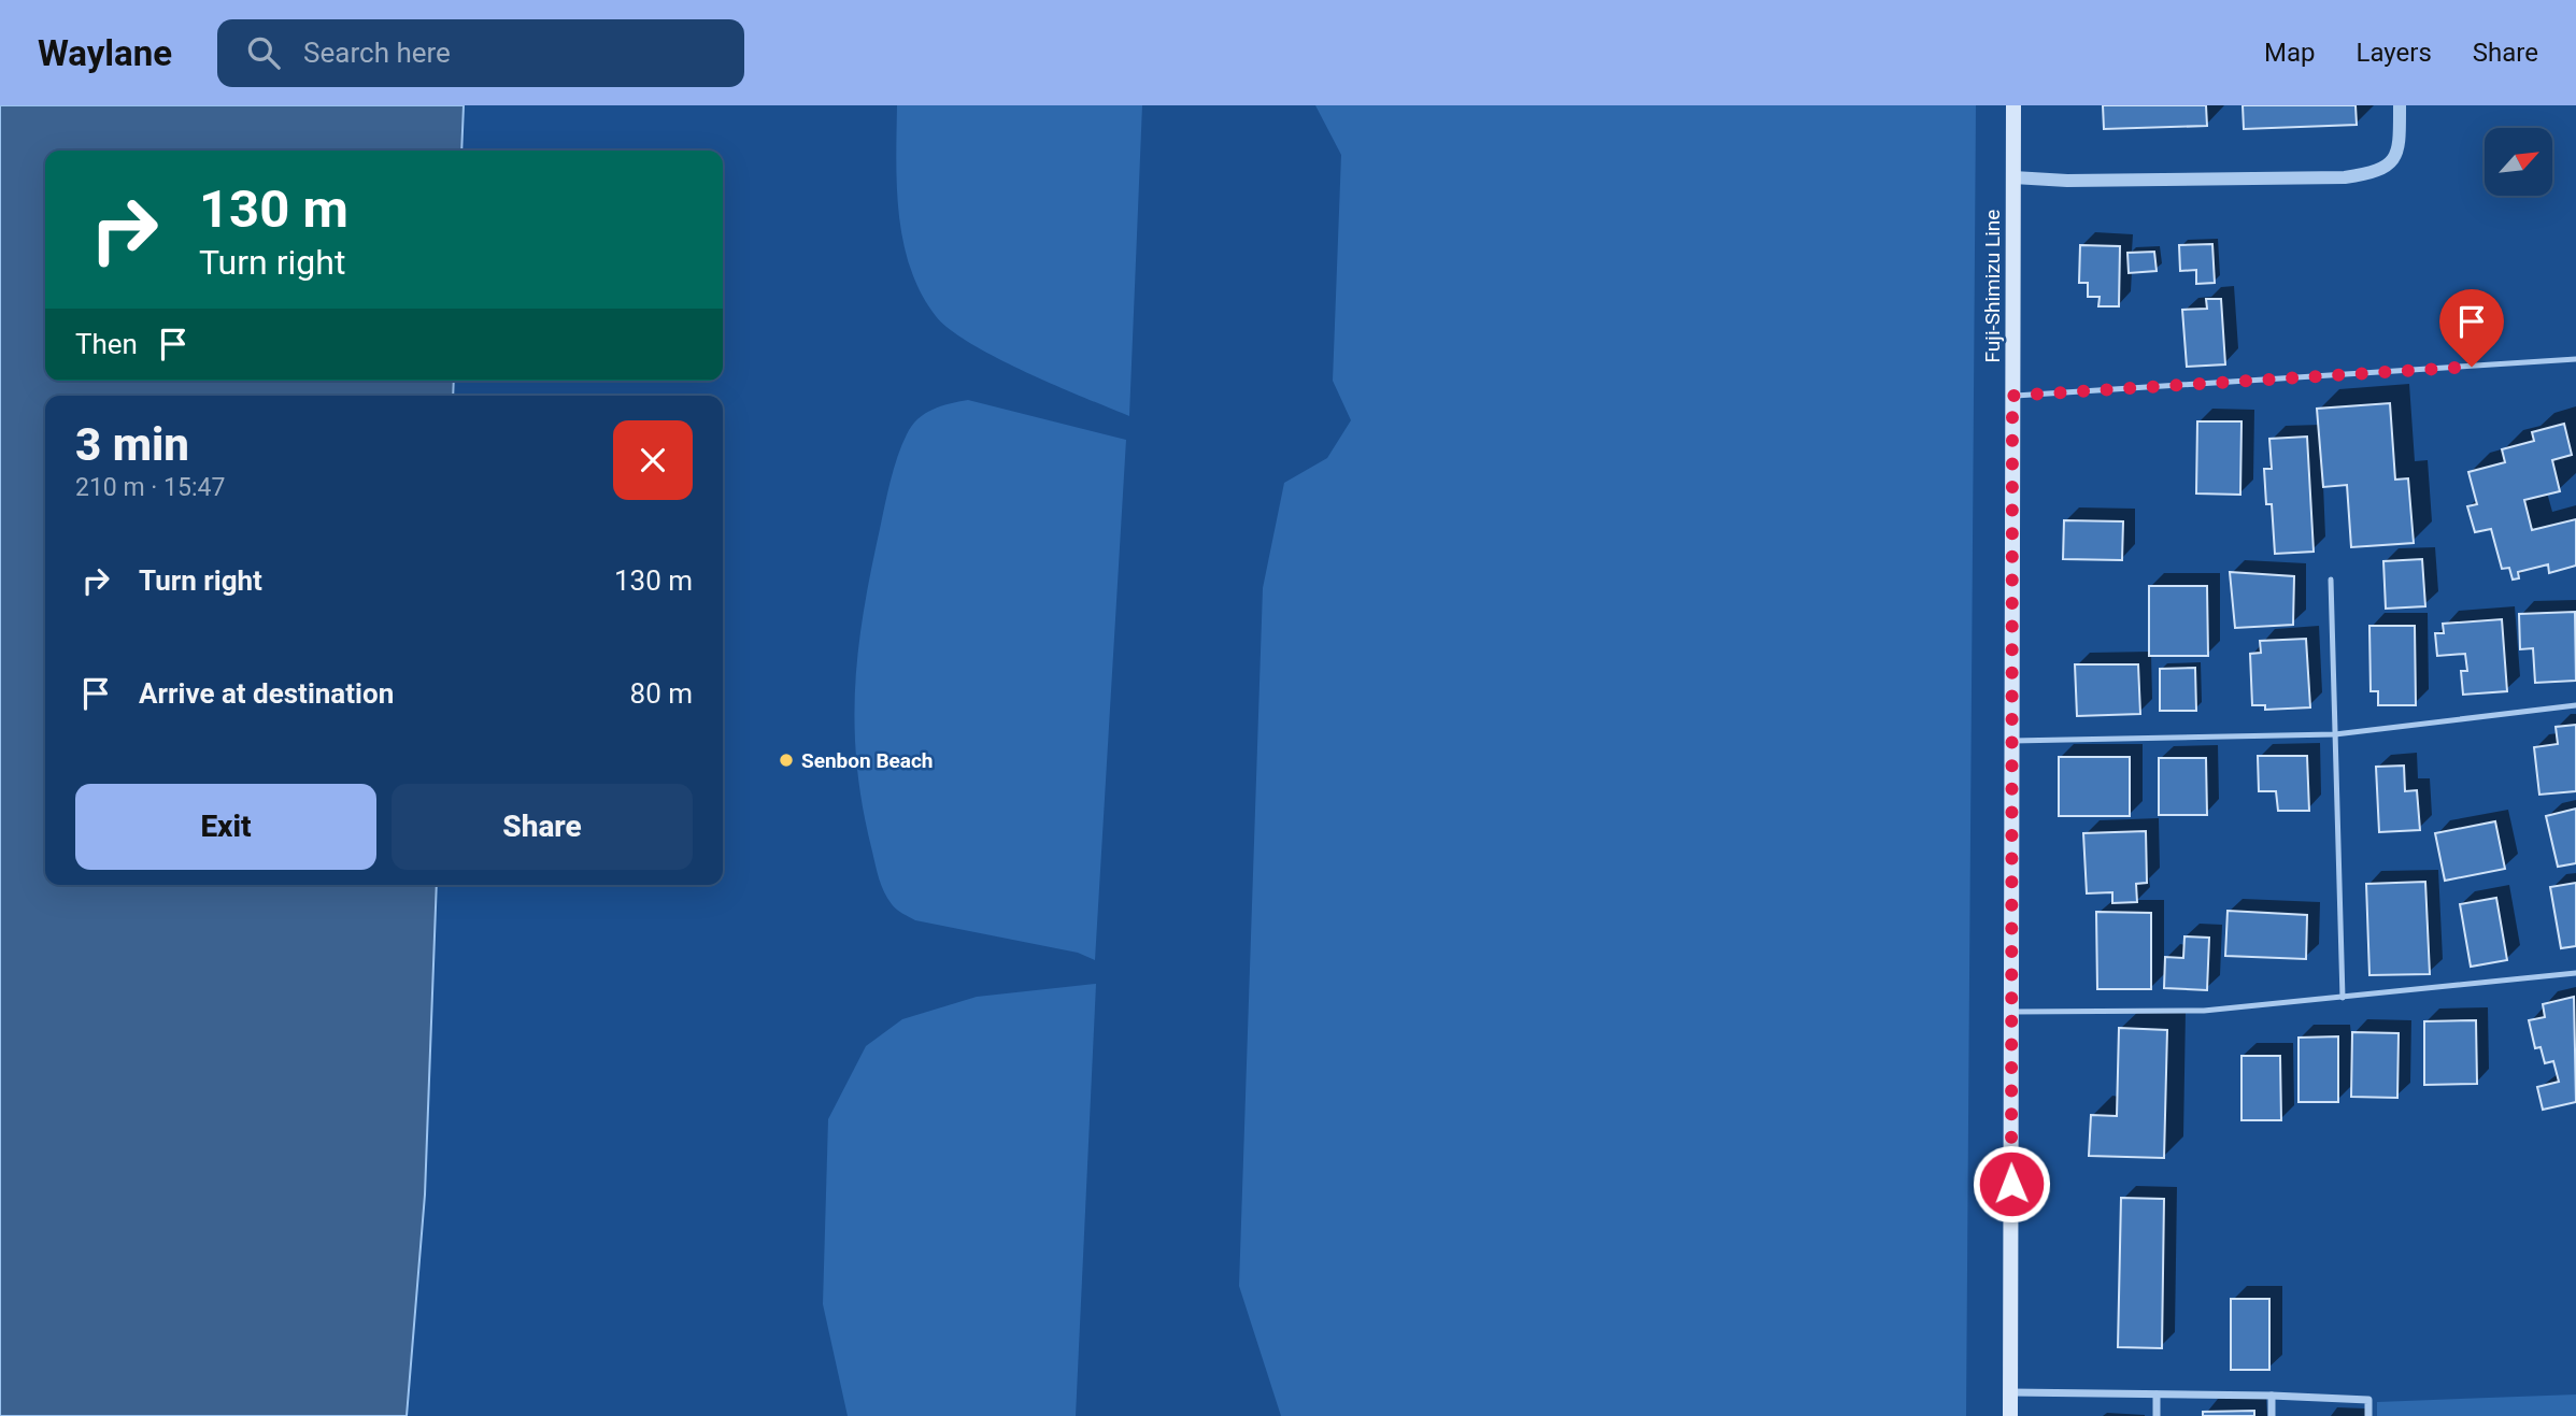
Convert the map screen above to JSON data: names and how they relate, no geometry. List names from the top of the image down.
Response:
{
  "streets": {
    "main road": ["Fuji-Shimizu Line"]
  },
  "places": ["Senbon Beach"],
  "north": "top right",
  "page": {
    "header": "Waylane",
    "search": "Search here",
    "nav": ["Map", "Layers", "Share"],
    "turn": ["130 m", "Turn right"],
    "then": "Then",
    "heading": ["3 min", "210 m · 15:47"],
    "list": [
      {
        "name": "Turn right",
        "value": "130 m"
      },
      {
        "name": "Arrive at destination",
        "value": "80 m"
      }
    ],
    "buttons": ["Exit", "Share"]
  }
}
